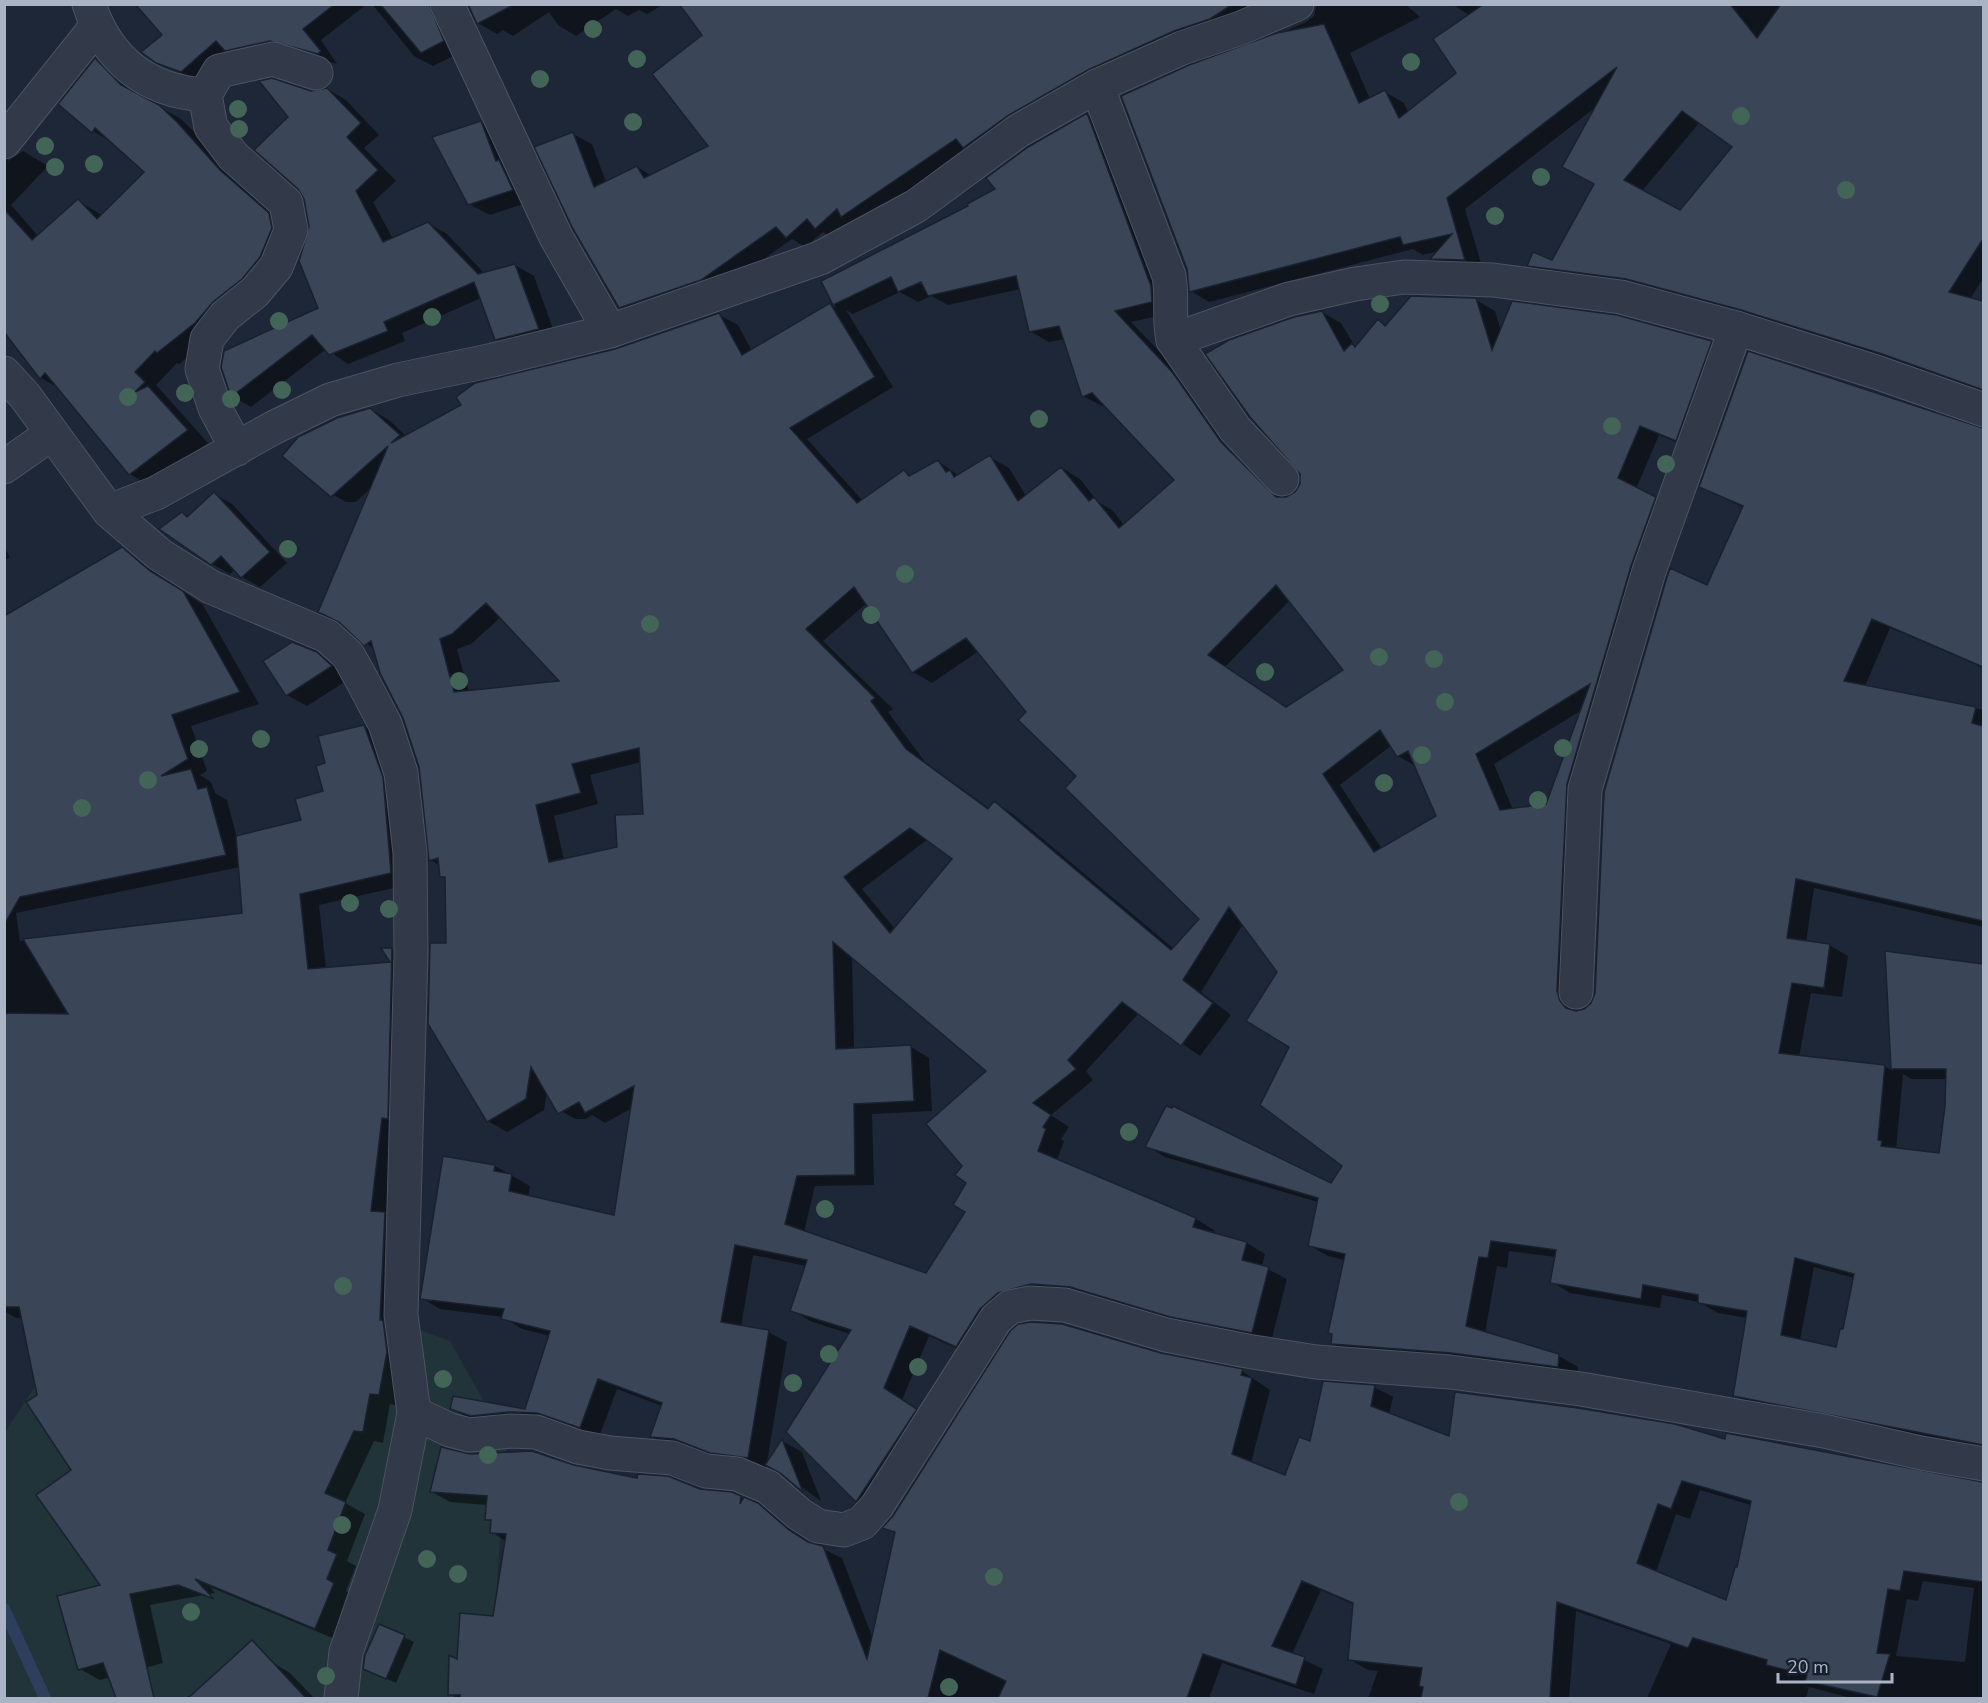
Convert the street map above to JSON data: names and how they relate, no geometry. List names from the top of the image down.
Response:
{
  "scale_bar": "20 m"
}
